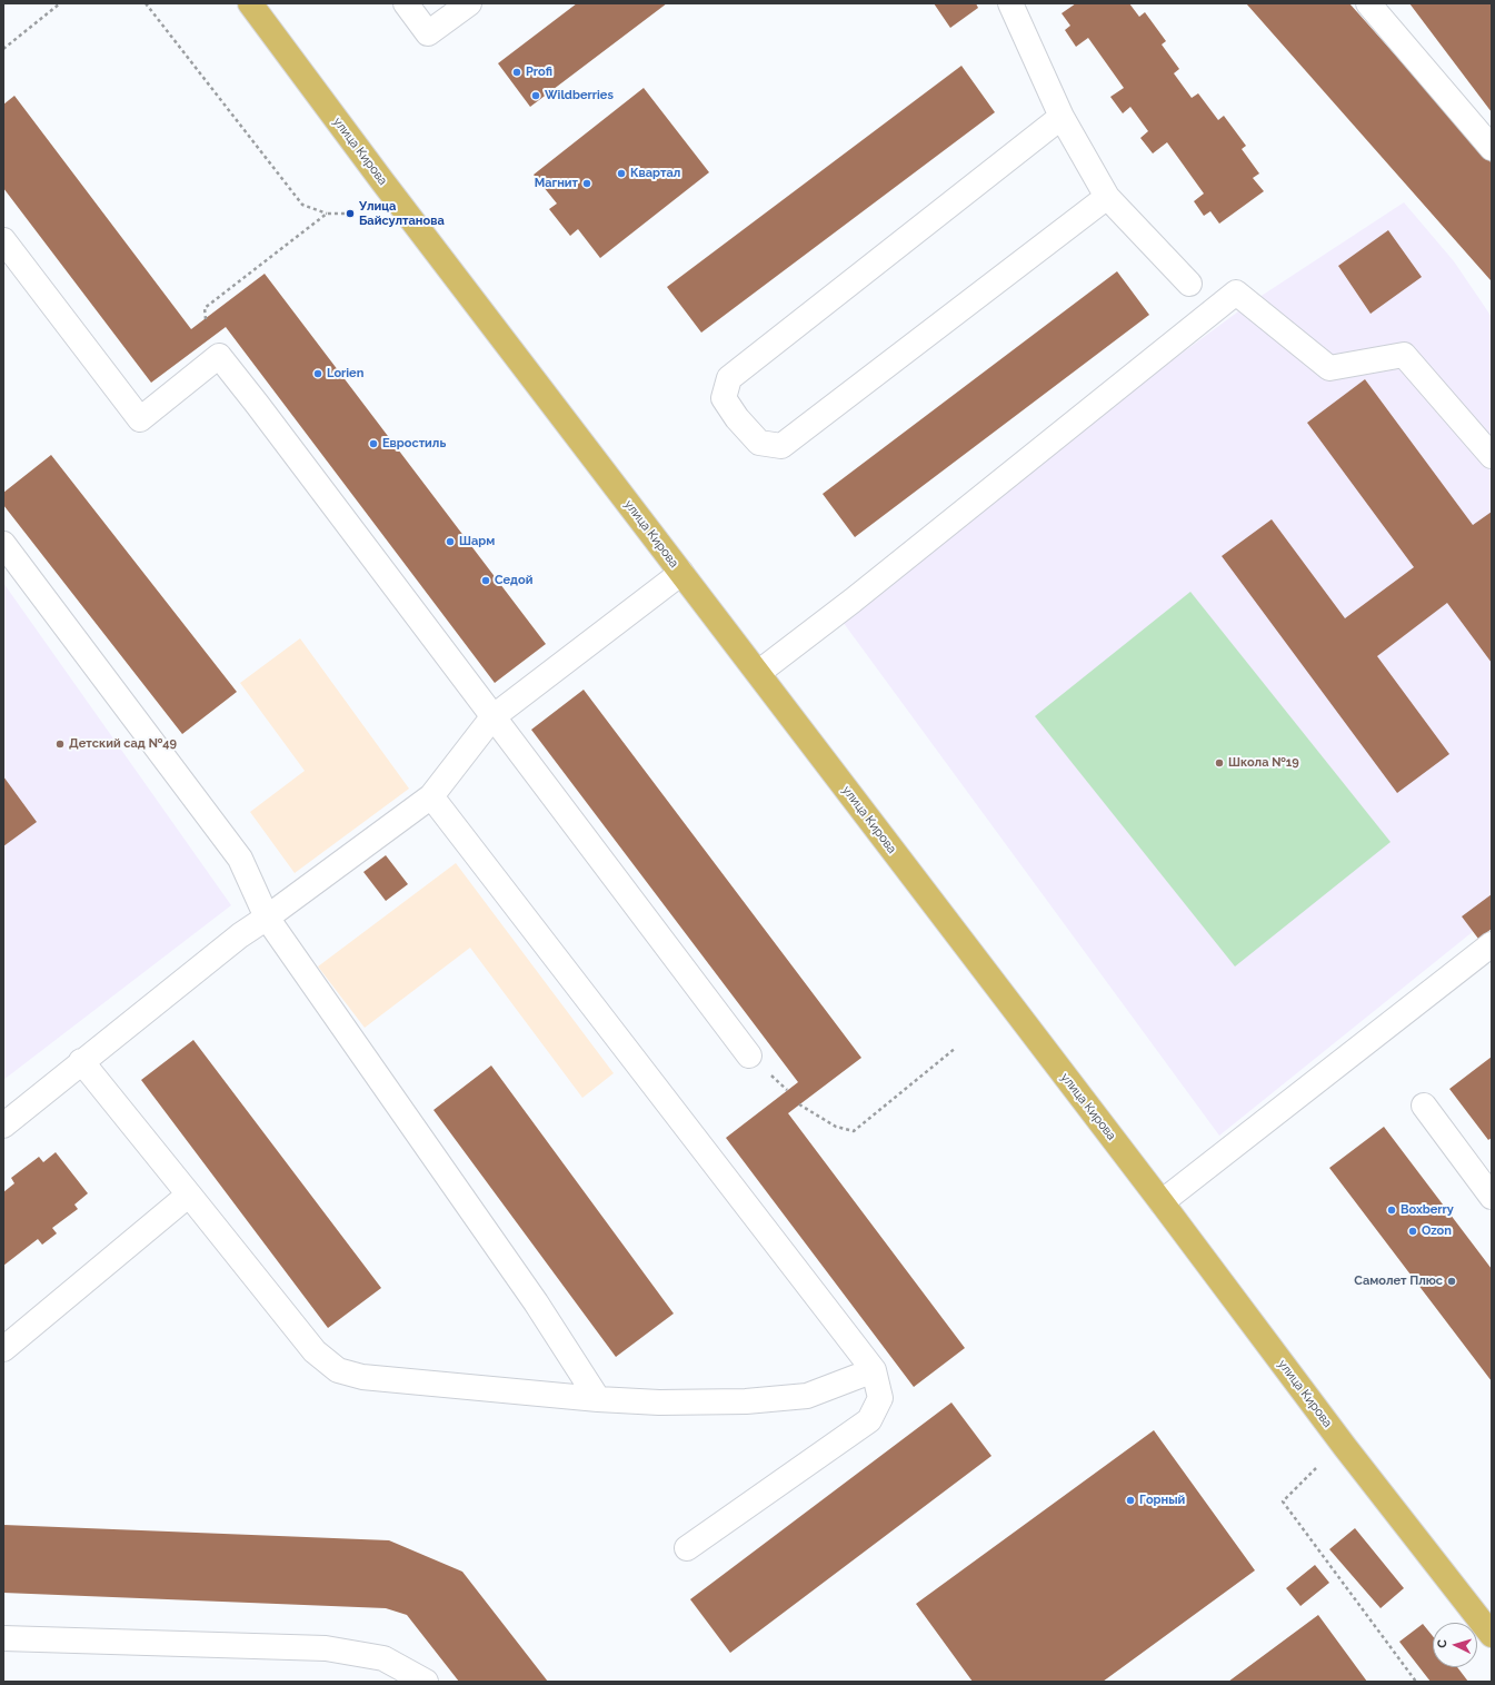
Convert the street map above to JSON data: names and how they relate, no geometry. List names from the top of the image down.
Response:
{
  "streets": {
    "main road": ["улица Кирова"]
  },
  "places": [
    "Profi",
    "Wildberries",
    "Квартал",
    "Магнит",
    "Улица Байсултанова",
    "Lorien",
    "Евростиль",
    "Шарм",
    "Седой",
    "Детский сад №49",
    "Школа №19",
    "Boxberry",
    "Ozon",
    "Самолет Плюс",
    "Горный"
  ],
  "north": "left"
}
